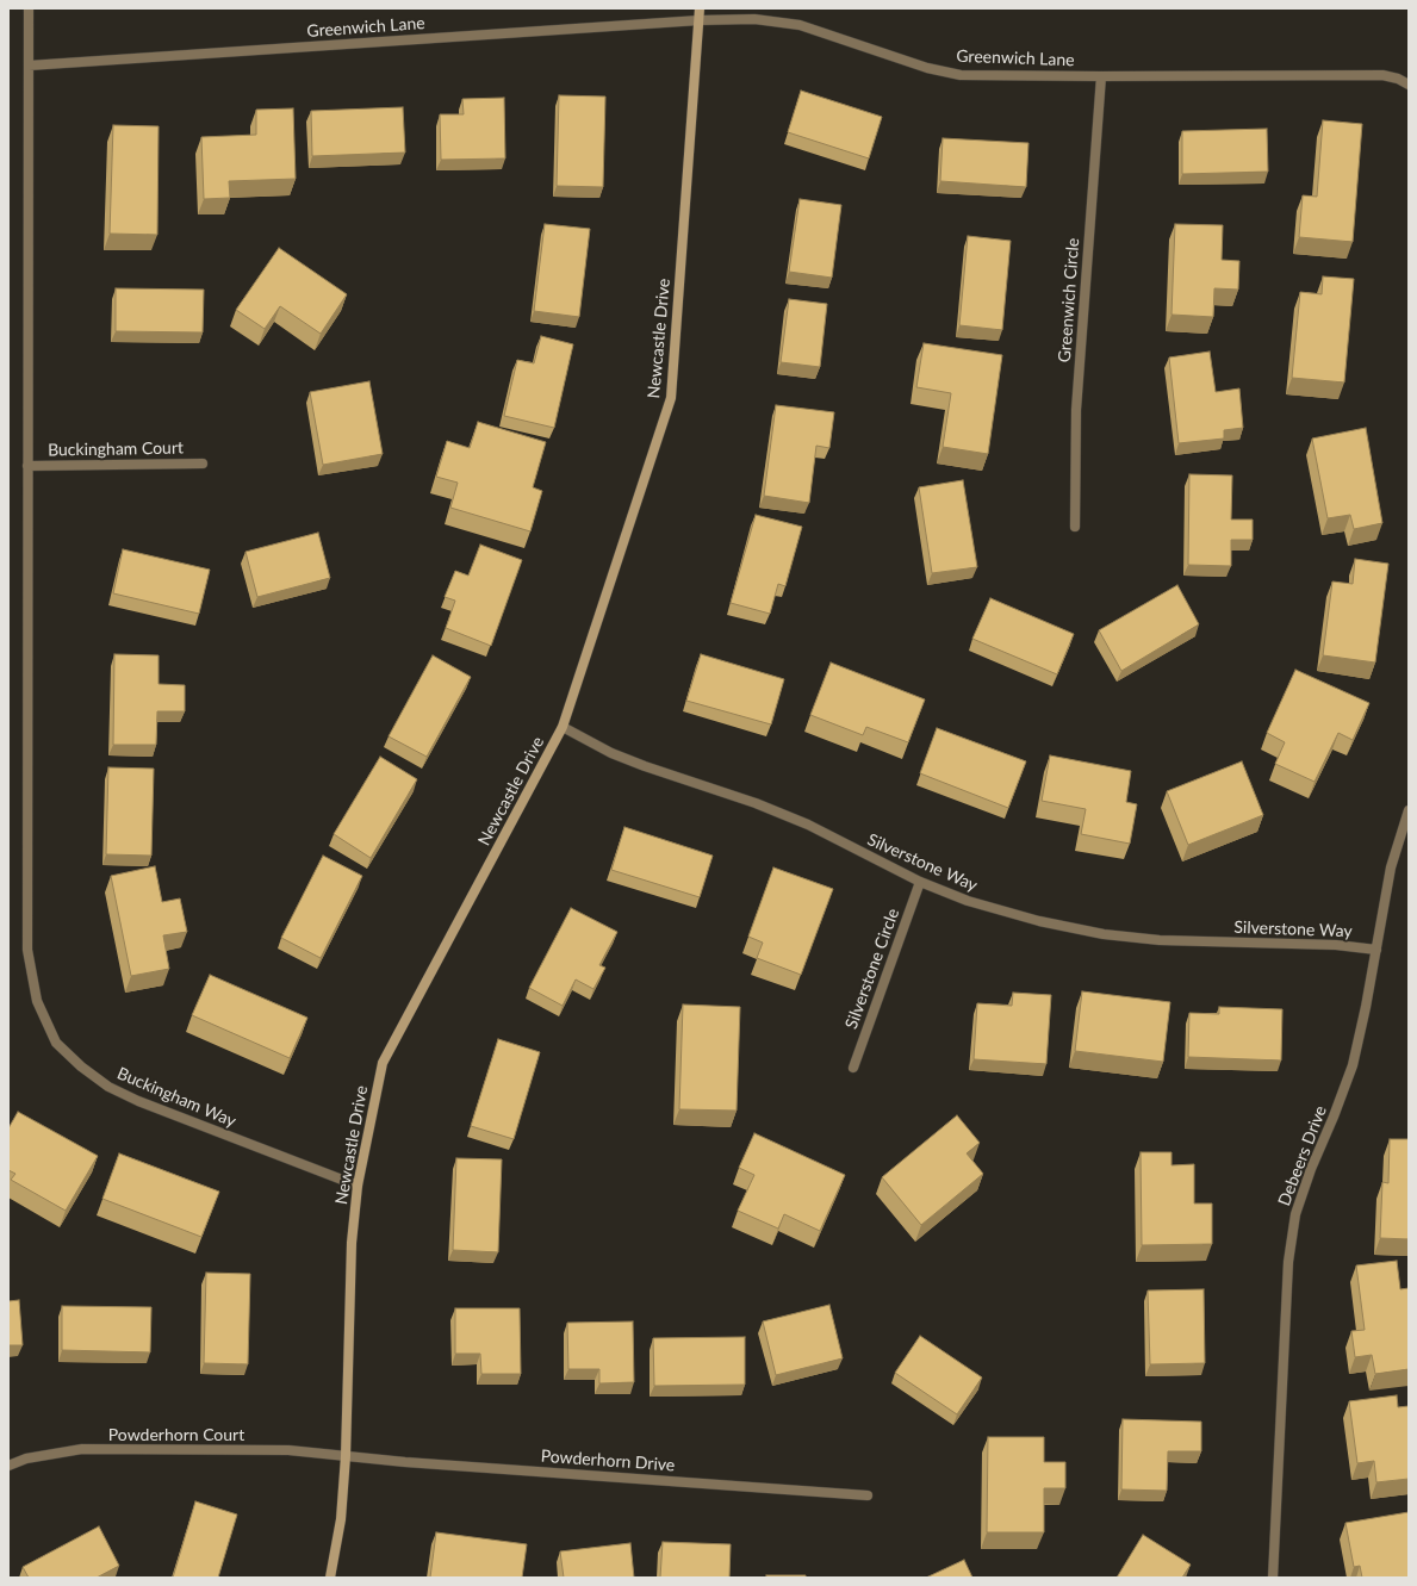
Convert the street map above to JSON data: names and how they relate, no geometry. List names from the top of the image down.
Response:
{
  "streets": {
    "street": [
      "Greenwich Lane",
      "Greenwich Circle",
      "Newcastle Drive",
      "Buckingham Court",
      "Silverstone Way",
      "Silverstone Circle",
      "Buckingham Way",
      "Debeers Drive",
      "Powderhorn Court",
      "Powderhorn Drive"
    ]
  },
  "crossings": [
    ["Greenwich Lane", "Greenwich Circle"],
    ["Greenwich Lane", "Newcastle Drive"],
    ["Greenwich Lane", "Buckingham Way"],
    ["Newcastle Drive", "Silverstone Way"],
    ["Newcastle Drive", "Buckingham Way"],
    ["Newcastle Drive", "Powderhorn Court"],
    ["Newcastle Drive", "Powderhorn Drive"],
    ["Buckingham Court", "Buckingham Way"],
    ["Silverstone Way", "Silverstone Circle"],
    ["Silverstone Way", "Debeers Drive"],
    ["Powderhorn Court", "Powderhorn Drive"]
  ]
}
